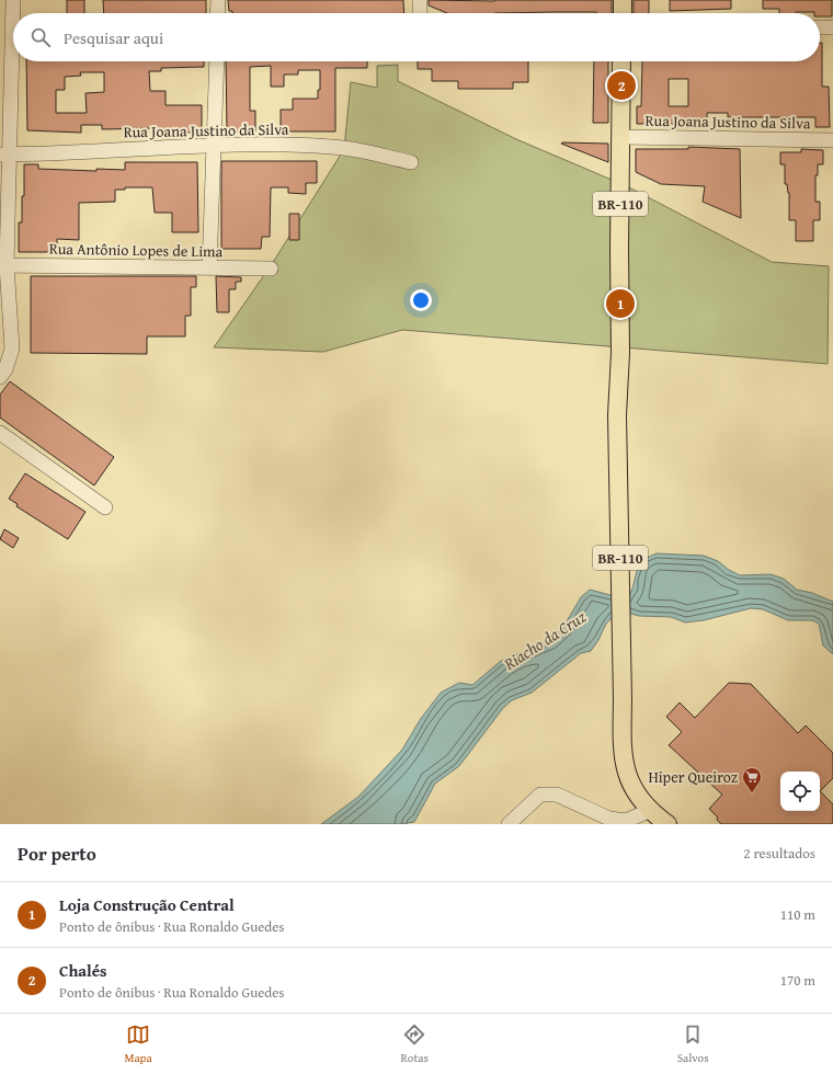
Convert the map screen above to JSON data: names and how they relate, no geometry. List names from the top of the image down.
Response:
{
  "streets": {
    "main road": ["BR-110"],
    "street": ["Rua Joana Justino da Silva", "Rua Antônio Lopes de Lima"]
  },
  "crossings": [
    ["Rua Joana Justino da Silva", "BR-110"]
  ],
  "water": ["Riacho da Cruz"],
  "places": {
    "supermarket": ["Hiper Queiroz"]
  },
  "page": {
    "search": "Pesquisar aqui",
    "pins": ["2", "1"],
    "heading": ["Por perto", "2 resultados"],
    "list": [
      {
        "mark": "1",
        "name": "Loja Construção Central",
        "note": "Ponto de ônibus · Rua Ronaldo Guedes",
        "value": "110 m"
      },
      {
        "mark": "2",
        "name": "Chalés",
        "note": "Ponto de ônibus · Rua Ronaldo Guedes",
        "value": "170 m"
      }
    ],
    "nav": ["Mapa", "Rotas", "Salvos"]
  }
}
